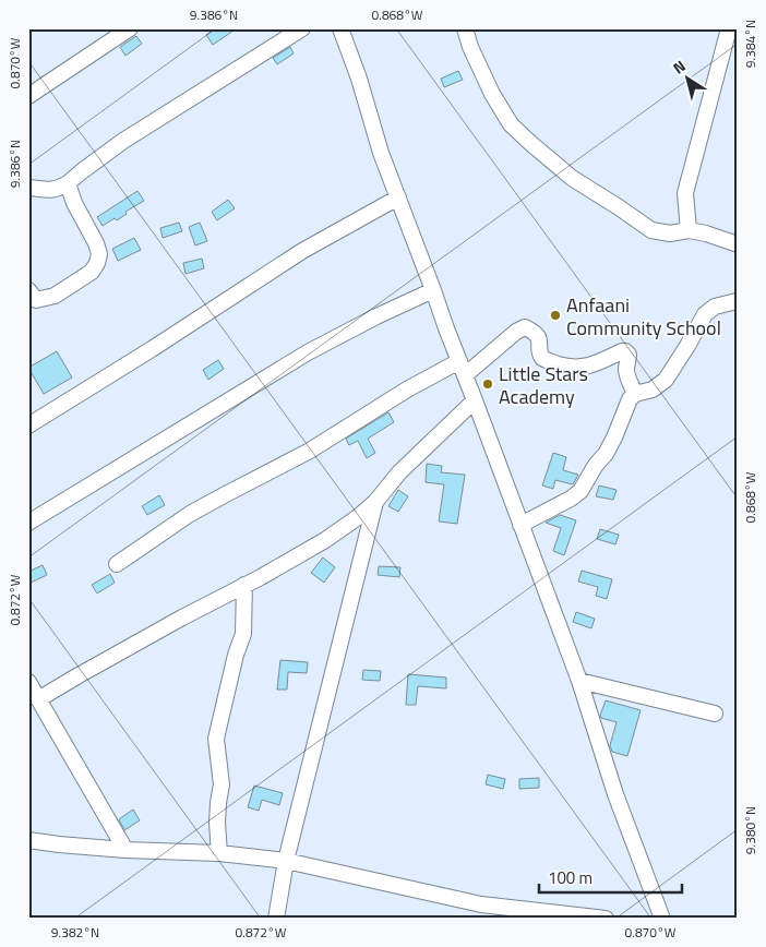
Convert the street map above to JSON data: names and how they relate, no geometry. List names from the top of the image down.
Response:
{
  "places": ["Anfaani Community School", "Little Stars Academy"],
  "scale_bar": "100 m",
  "north": "top left",
  "coordinates": [
    "9.386°N",
    "0.868°W",
    "9.384°N",
    "0.870°W",
    "0.872°W",
    "9.380°N",
    "9.382°N"
  ]
}
